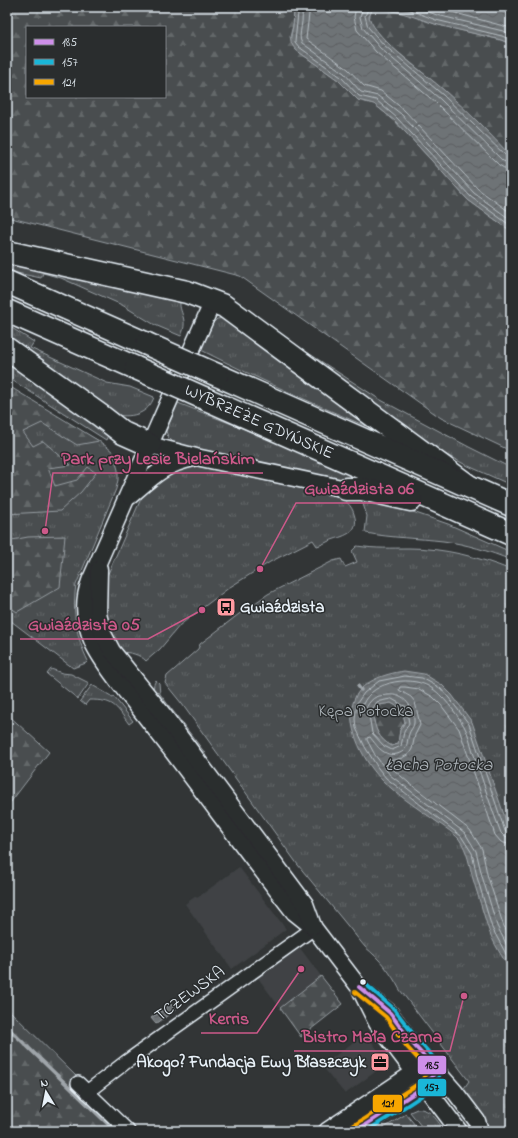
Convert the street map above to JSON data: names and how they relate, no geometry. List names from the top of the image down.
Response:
{
  "streets": {
    "highway": ["WYBRZEŻE GDYŃSKIE"],
    "street": ["TCZEWSKA"]
  },
  "water": ["Łacha Potocka"],
  "parks": ["Kępa Potocka"],
  "places": {
    "other": [
      "Park przy Lesie Bielańskim",
      "Gwiaździsta 06",
      "Gwiaździsta 05",
      "Kerris",
      "Bistro Mała Czarna"
    ],
    "bus stop": ["Gwiaździsta"],
    "office": ["Akogo? Fundacja Ewy Błaszczyk"]
  },
  "lines": ["transit line 157", "transit line 185", "transit line 121"],
  "legend": ["185", "157", "121"],
  "north": "top"
}
